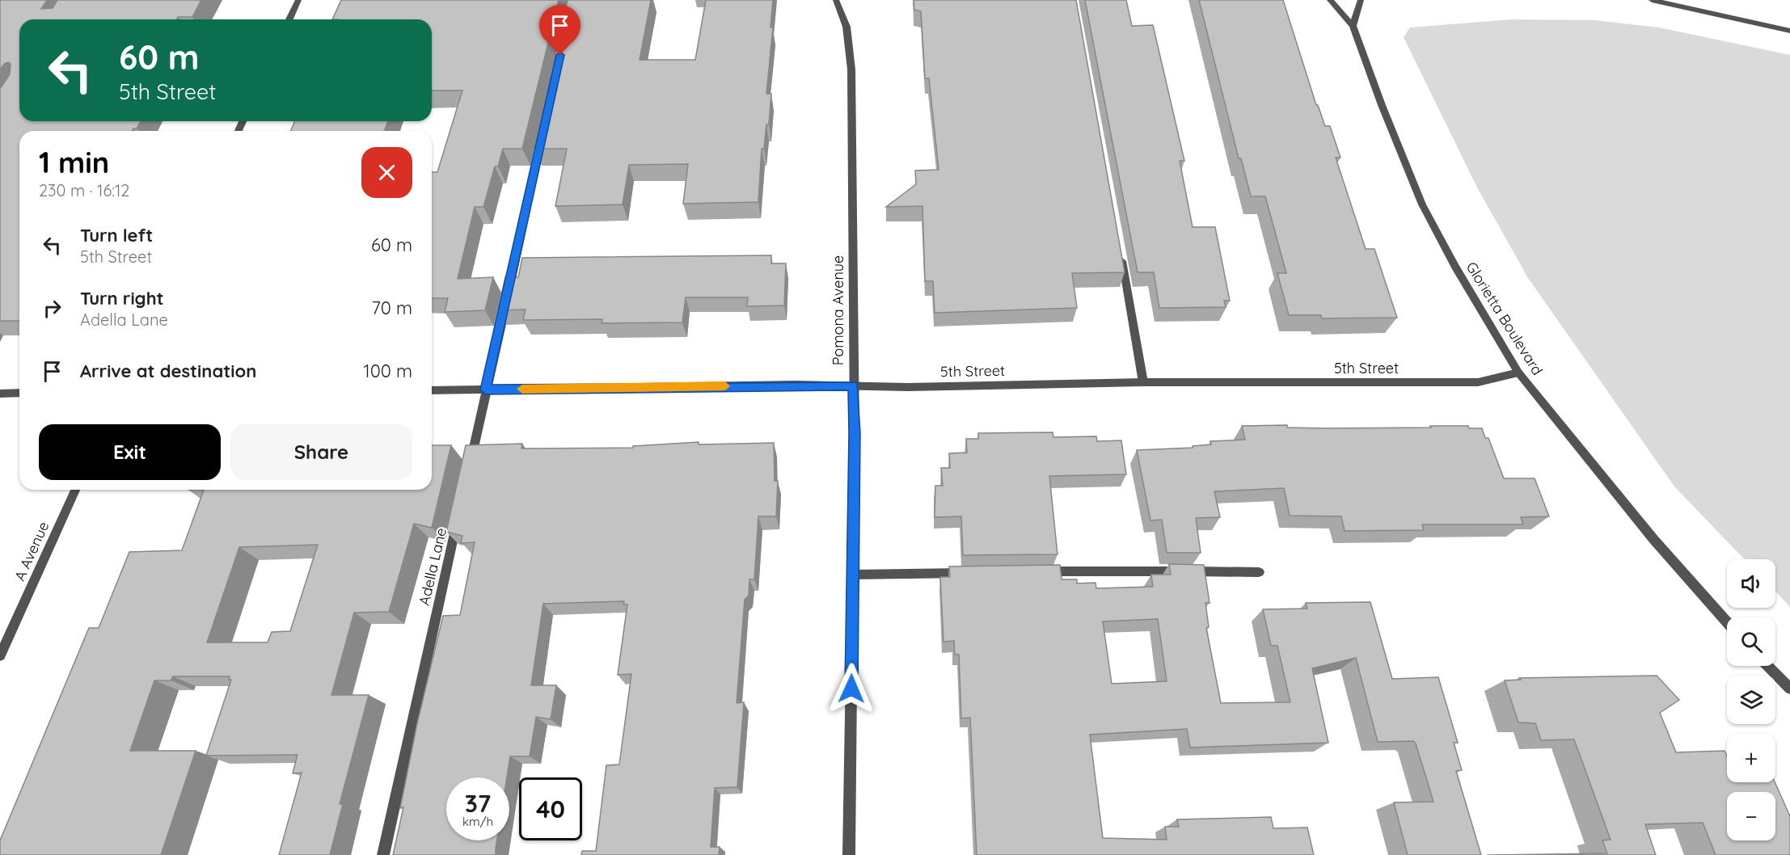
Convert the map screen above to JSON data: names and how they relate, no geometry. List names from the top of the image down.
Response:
{
  "streets": {
    "street": [
      "Pomona Avenue",
      "Glorietta Boulevard",
      "5th Street",
      "A Avenue",
      "Adella Lane"
    ]
  },
  "crossings": [
    ["Pomona Avenue", "5th Street"],
    ["Glorietta Boulevard", "5th Street"]
  ],
  "page": {
    "turn": ["60 m", "5th Street"],
    "heading": ["1 min", "230 m · 16:12"],
    "list": [
      {
        "name": "Turn left",
        "note": "5th Street",
        "value": "60 m"
      },
      {
        "name": "Turn right",
        "note": "Adella Lane",
        "value": "70 m"
      },
      {
        "name": "Arrive at destination",
        "value": "100 m"
      }
    ],
    "buttons": ["Exit", "Share"],
    "map_buttons": ["+", "−"],
    "speed": "37 km/h",
    "limit": "40"
  }
}
